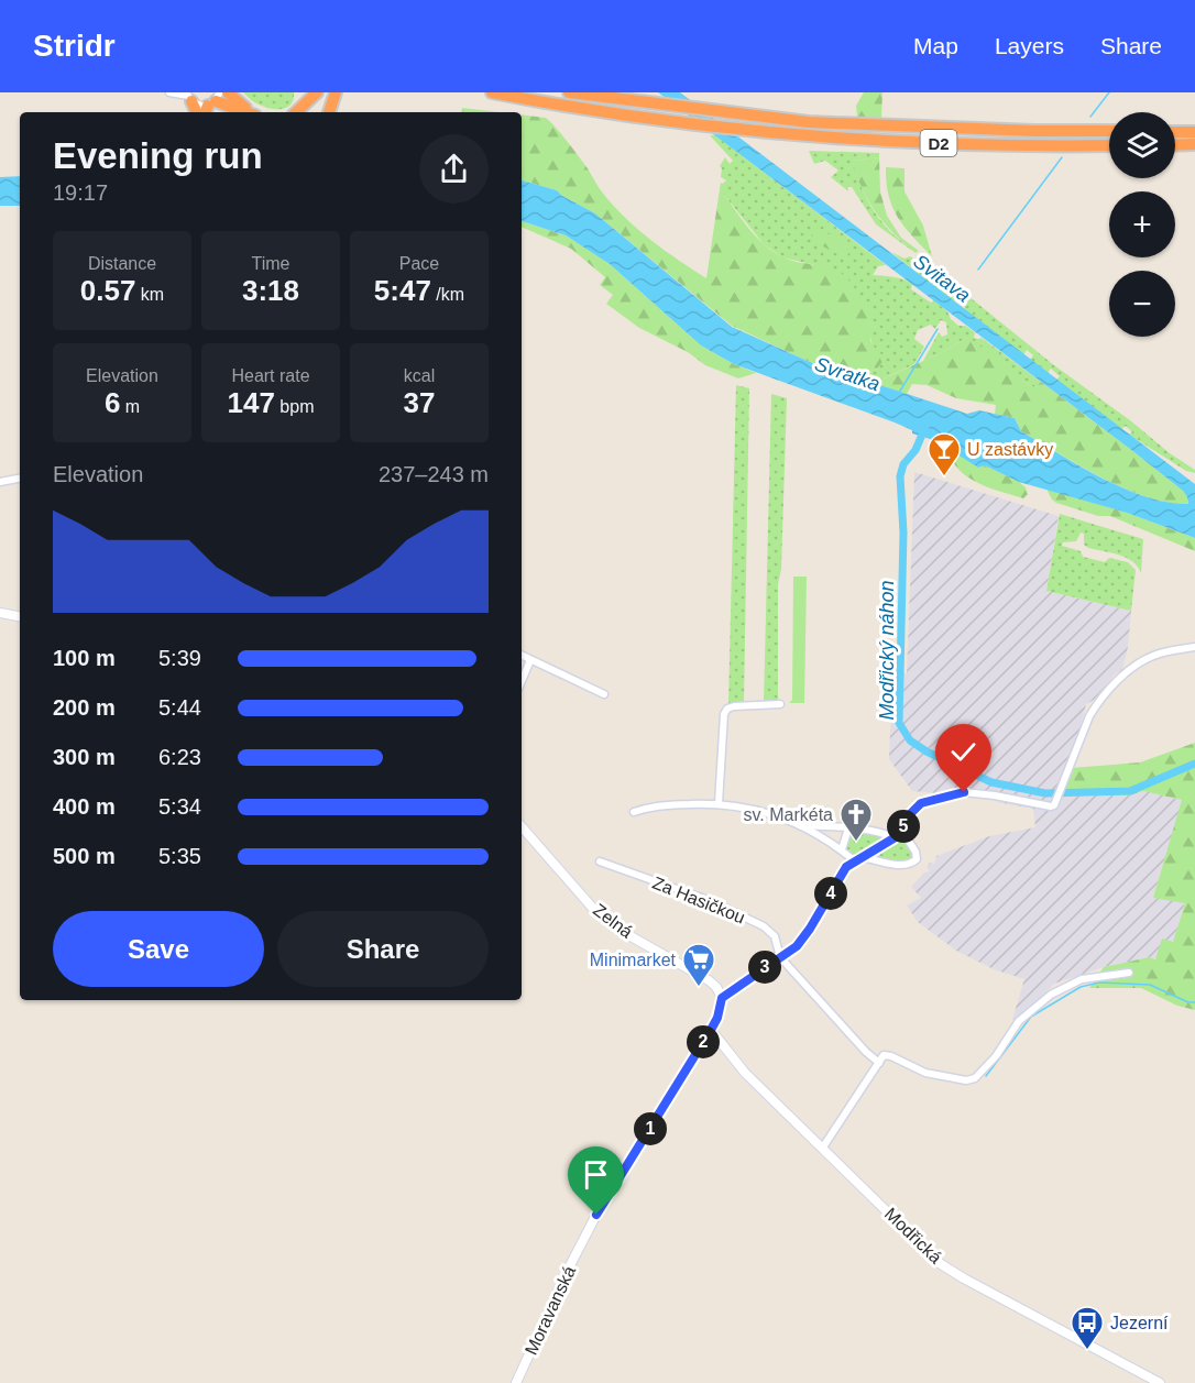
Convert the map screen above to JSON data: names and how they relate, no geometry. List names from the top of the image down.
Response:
{
  "streets": {
    "highway": ["D2"],
    "street": [
      "Za Hasičkou",
      "Zelná",
      "Modřická",
      "Moravanská"
    ]
  },
  "crossings": [
    ["Zelná", "Moravanská"],
    ["Modřická", "Moravanská"]
  ],
  "water": ["Svitava", "Svratka", "Modřický náhon"],
  "places": {
    "bar": ["U zastávky"],
    "church": ["sv. Markéta"],
    "supermarket": ["Minimarket"],
    "bus stop": ["Jezerní"]
  },
  "page": {
    "header": "Stridr",
    "nav": ["Map", "Layers", "Share"],
    "map_buttons": ["+", "−"],
    "heading": ["Evening run", "19:17"],
    "stats": [
      ["Distance", "0.57 km"],
      ["Time", "3:18"],
      ["Pace", "5:47 /km"],
      ["Elevation", "6 m"],
      ["Heart rate", "147 bpm"],
      ["kcal", "37"]
    ],
    "chart": ["Elevation", "237–243 m"],
    "list": [
      {
        "name": "100 m",
        "note": "5:39"
      },
      {
        "name": "200 m",
        "note": "5:44"
      },
      {
        "name": "300 m",
        "note": "6:23"
      },
      {
        "name": "400 m",
        "note": "5:34"
      },
      {
        "name": "500 m",
        "note": "5:35"
      }
    ],
    "pins": [
      "5",
      "4",
      "3",
      "2",
      "1"
    ],
    "buttons": ["Save", "Share"]
  }
}
